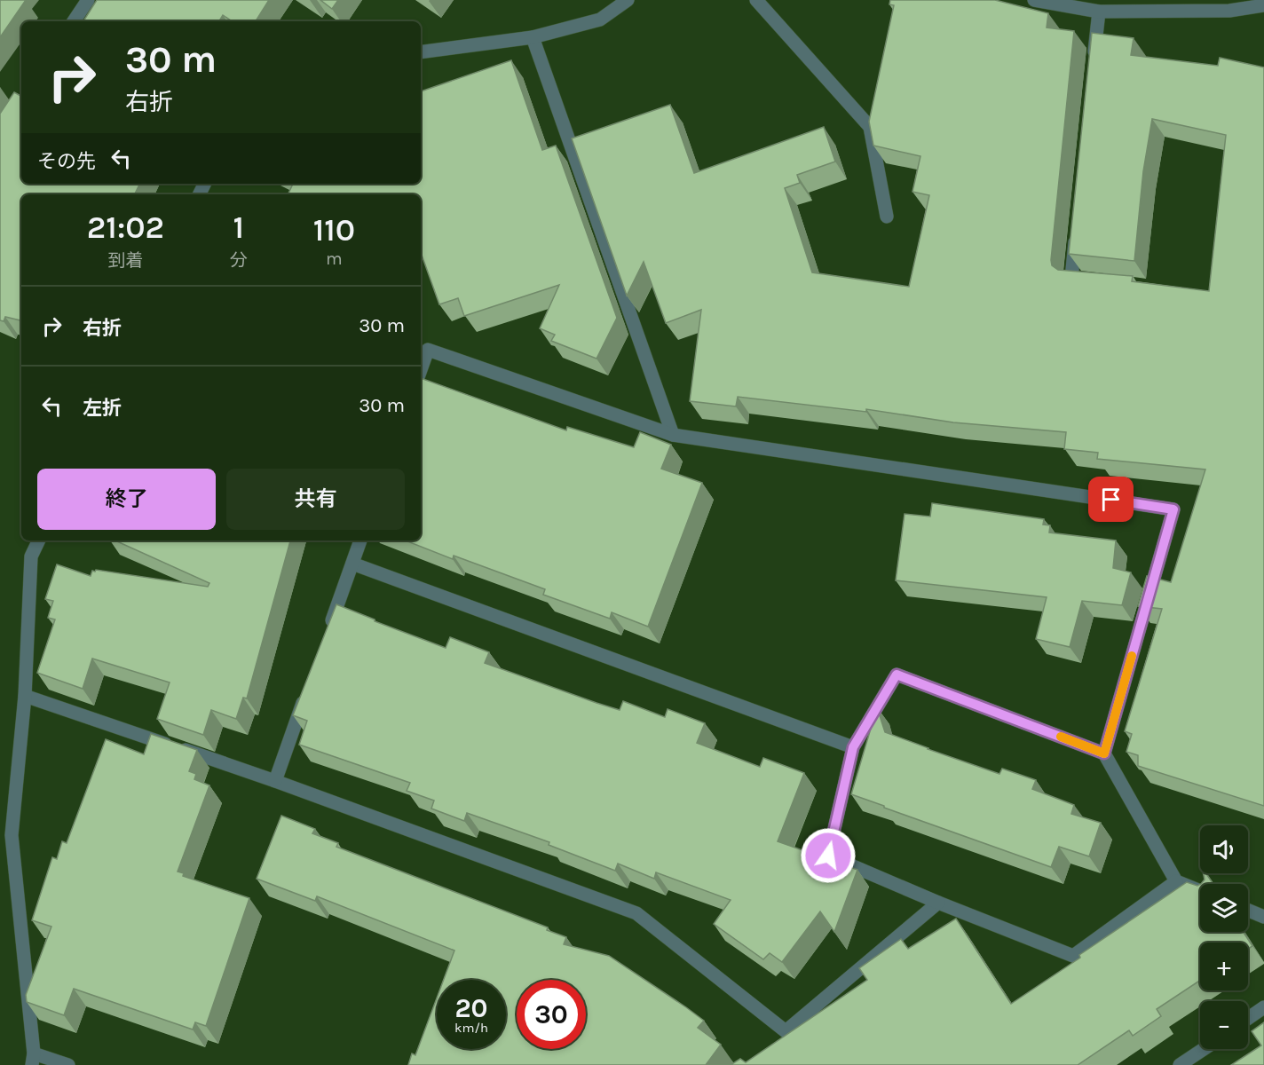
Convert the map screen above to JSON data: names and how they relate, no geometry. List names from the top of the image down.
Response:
{
  "page": {
    "turn": ["30 m", "右折"],
    "then": "その先",
    "eta": [
      "21:02",
      "到着",
      "1",
      "分",
      "110",
      "m"
    ],
    "list": [
      {
        "name": "右折",
        "value": "30 m"
      },
      {
        "name": "左折",
        "value": "30 m"
      }
    ],
    "buttons": ["終了", "共有"],
    "map_buttons": ["+", "−"],
    "speed": "20 km/h",
    "limit": "30"
  }
}
